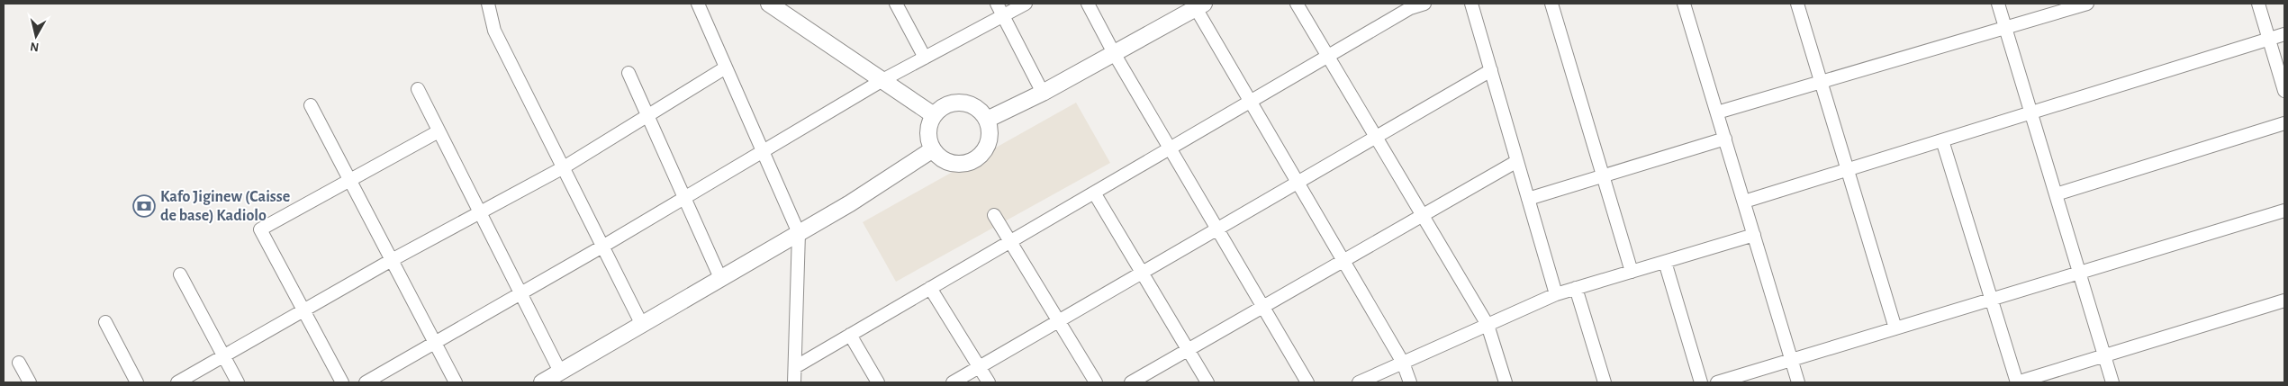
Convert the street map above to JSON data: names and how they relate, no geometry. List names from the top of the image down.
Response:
{
  "places": {
    "bank": ["Kafo Jiginew (Caisse de base) Kadiolo"]
  },
  "north": "bottom"
}
